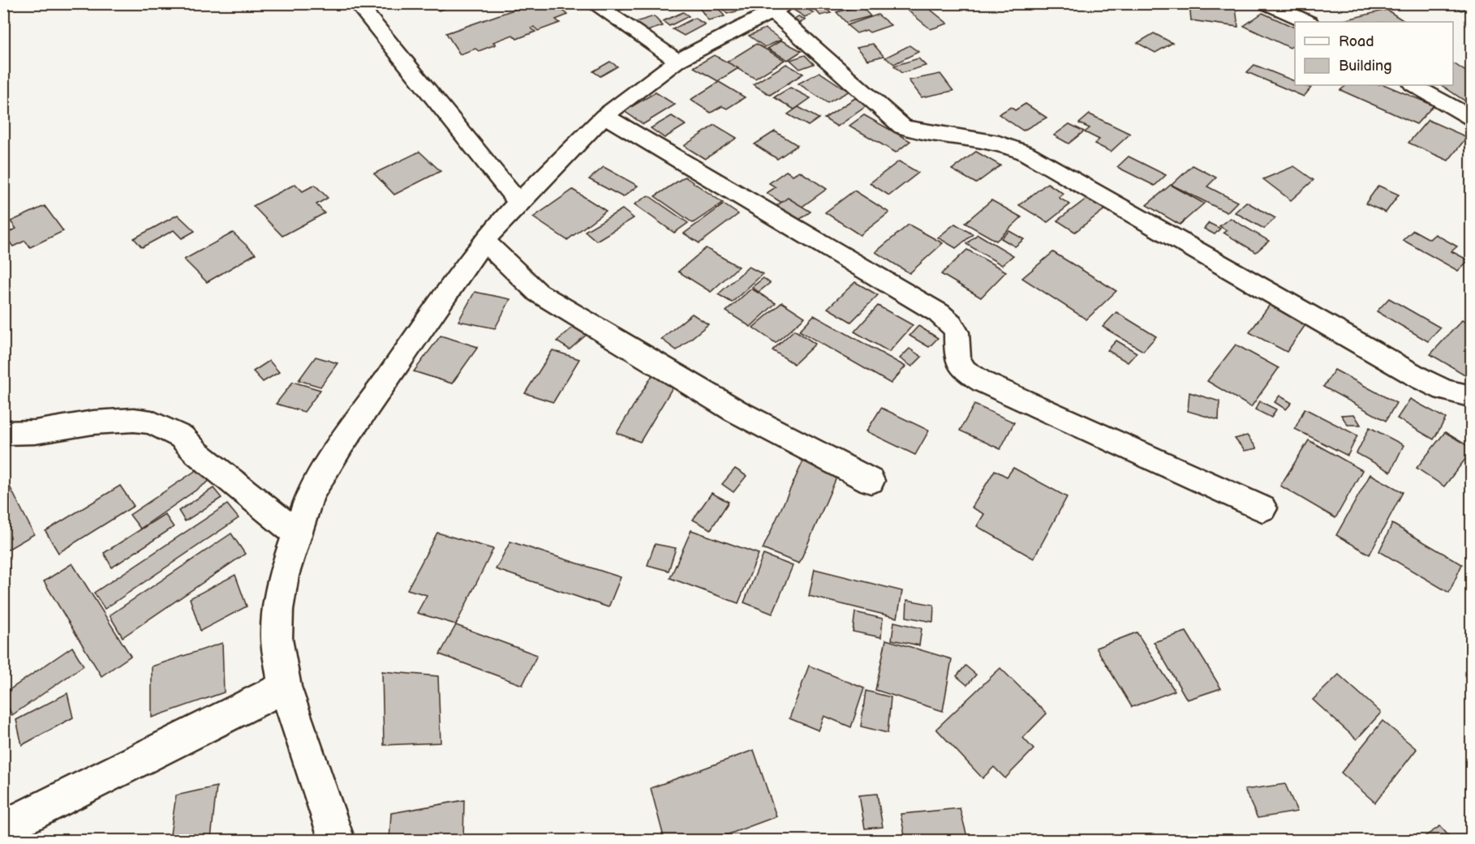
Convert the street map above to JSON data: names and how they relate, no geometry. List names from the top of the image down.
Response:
{
  "legend": ["Road", "Building"]
}
